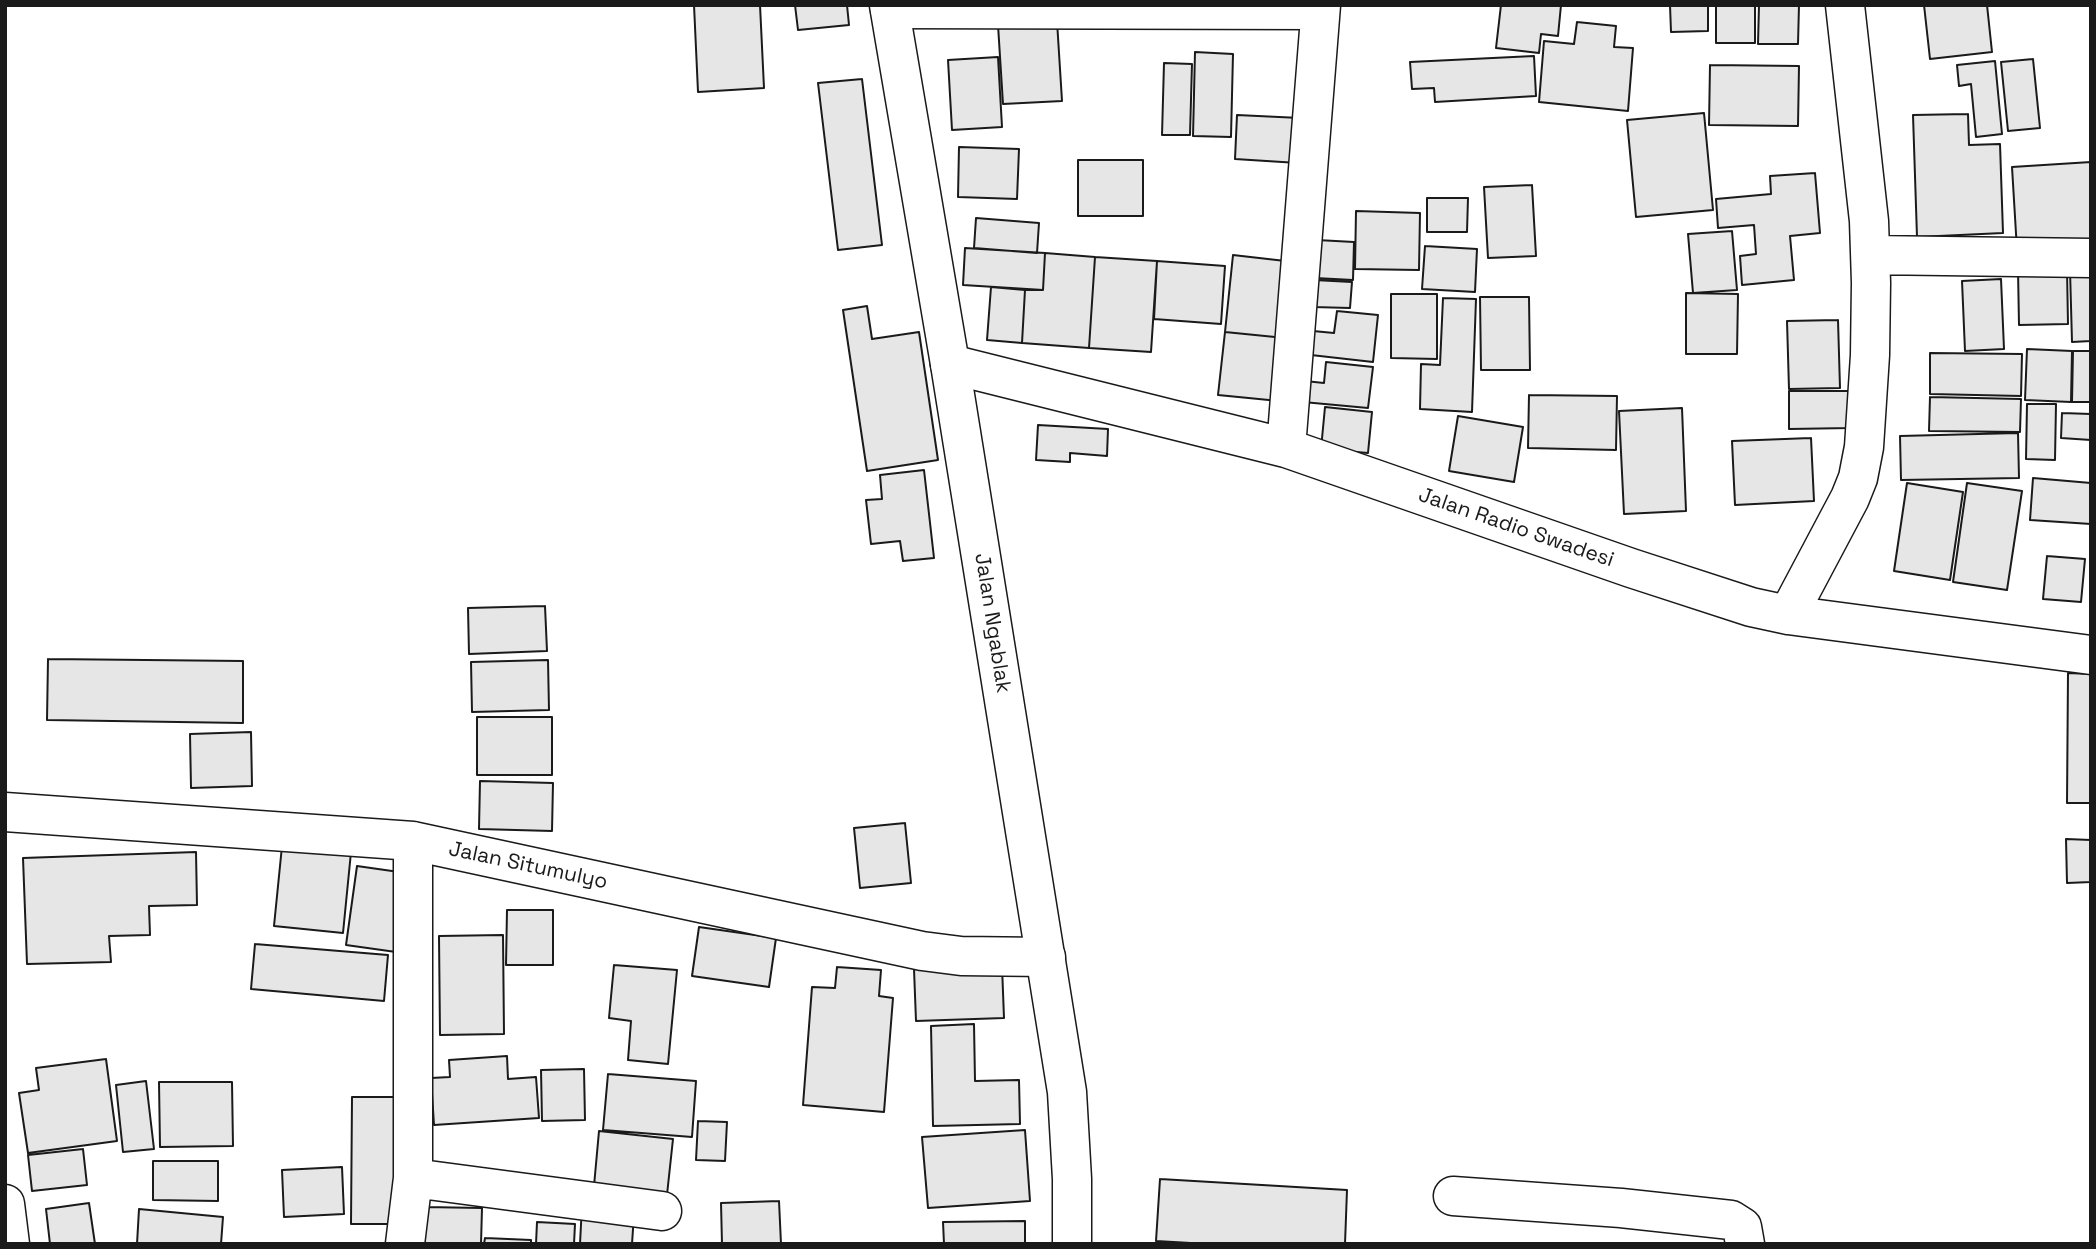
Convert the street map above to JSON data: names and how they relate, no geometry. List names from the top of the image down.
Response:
{
  "streets": {
    "street": ["Jalan Radio Swadesi", "Jalan Ngablak", "Jalan Situmulyo"]
  },
  "crossings": [
    ["Jalan Radio Swadesi", "Jalan Ngablak"],
    ["Jalan Ngablak", "Jalan Situmulyo"]
  ]
}
